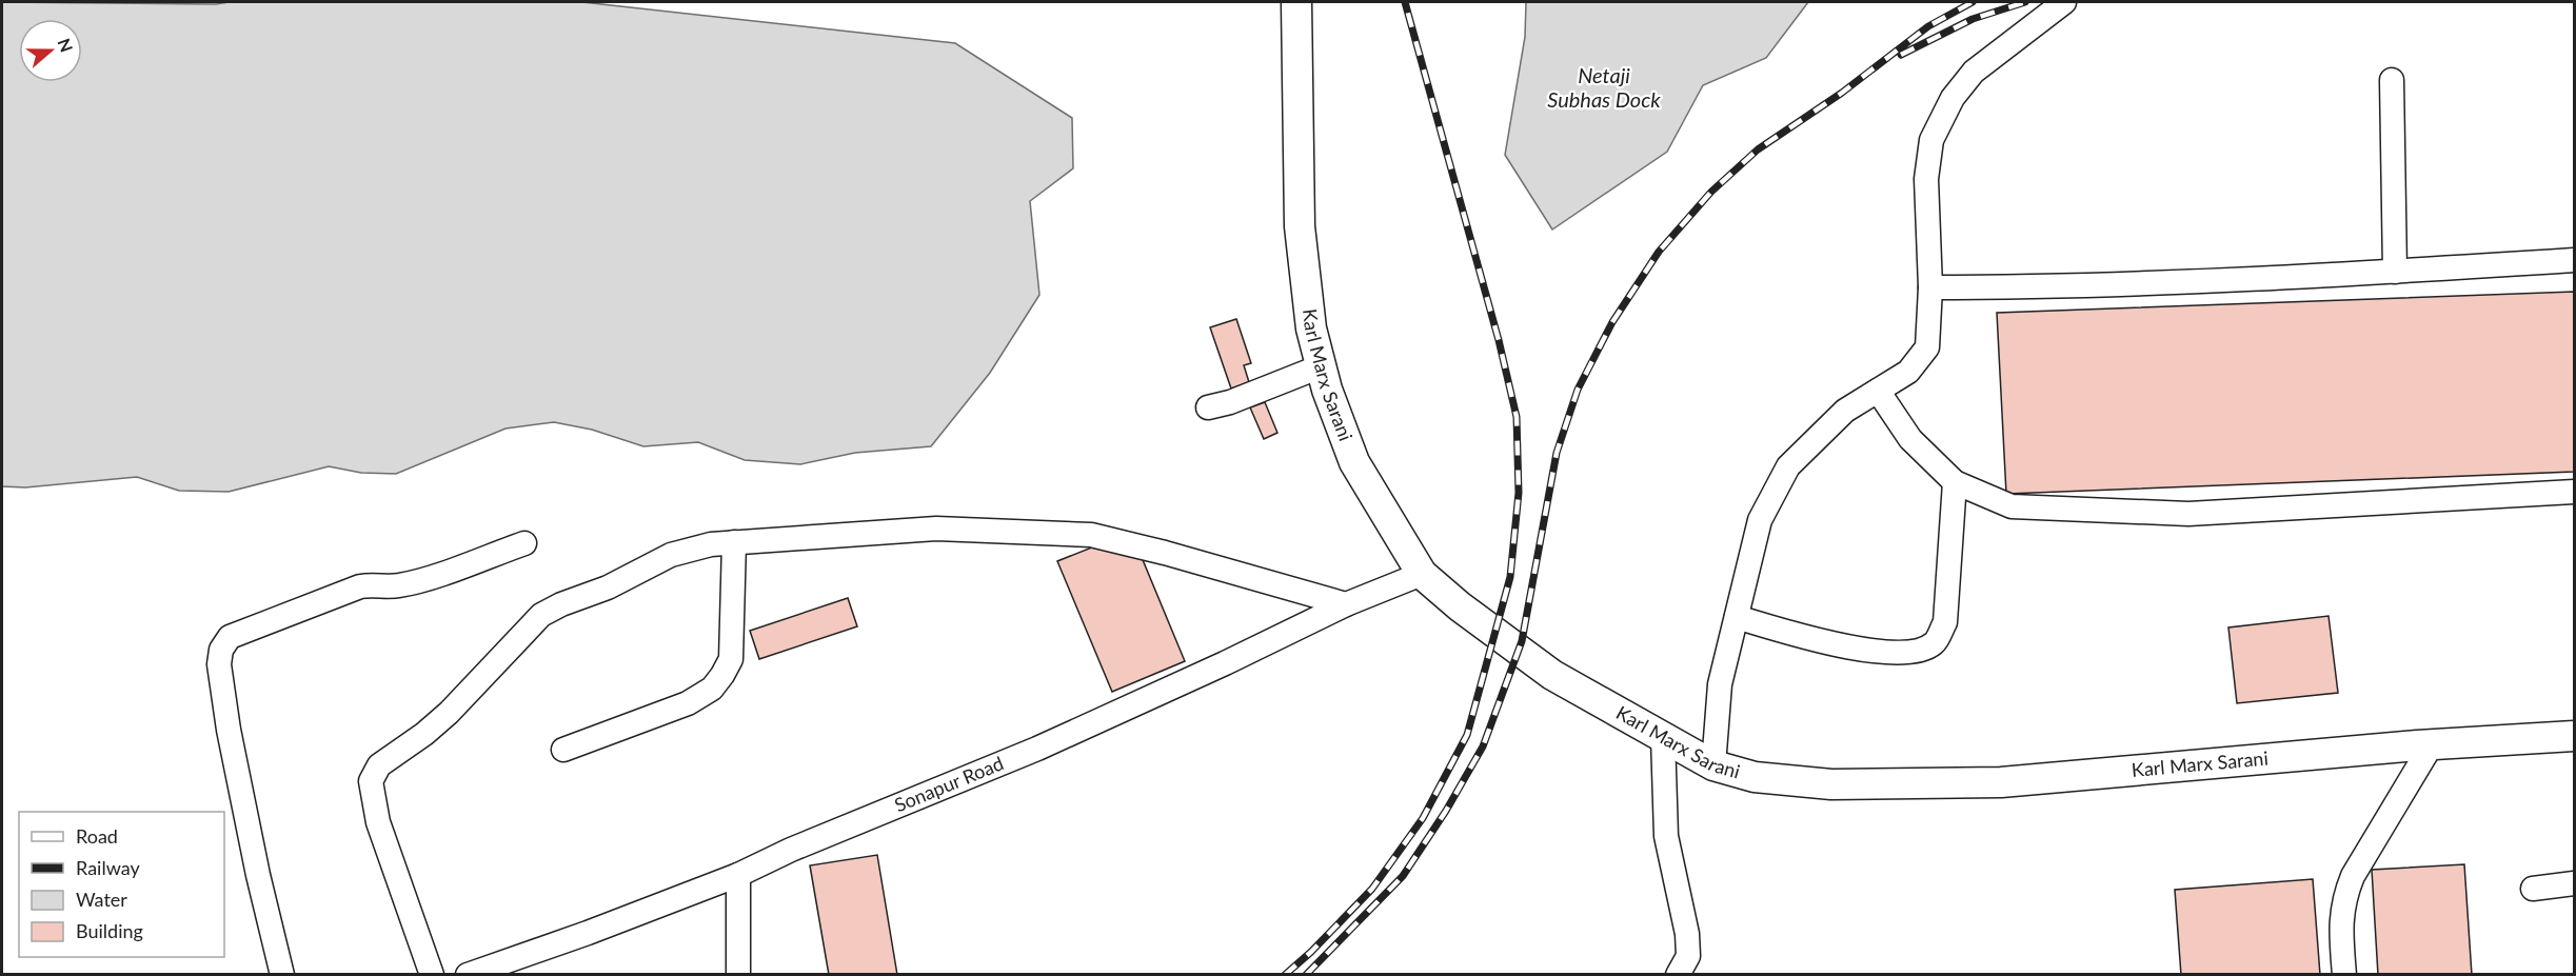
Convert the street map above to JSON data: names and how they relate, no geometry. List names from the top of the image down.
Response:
{
  "streets": {
    "main road": ["Karl Marx Sarani"],
    "street": ["Sonapur Road"]
  },
  "crossings": [
    ["Karl Marx Sarani", "Sonapur Road"]
  ],
  "water": ["Netaji Subhas Dock"],
  "legend": [
    "Road",
    "Railway",
    "Water",
    "Building"
  ],
  "north": "right"
}
